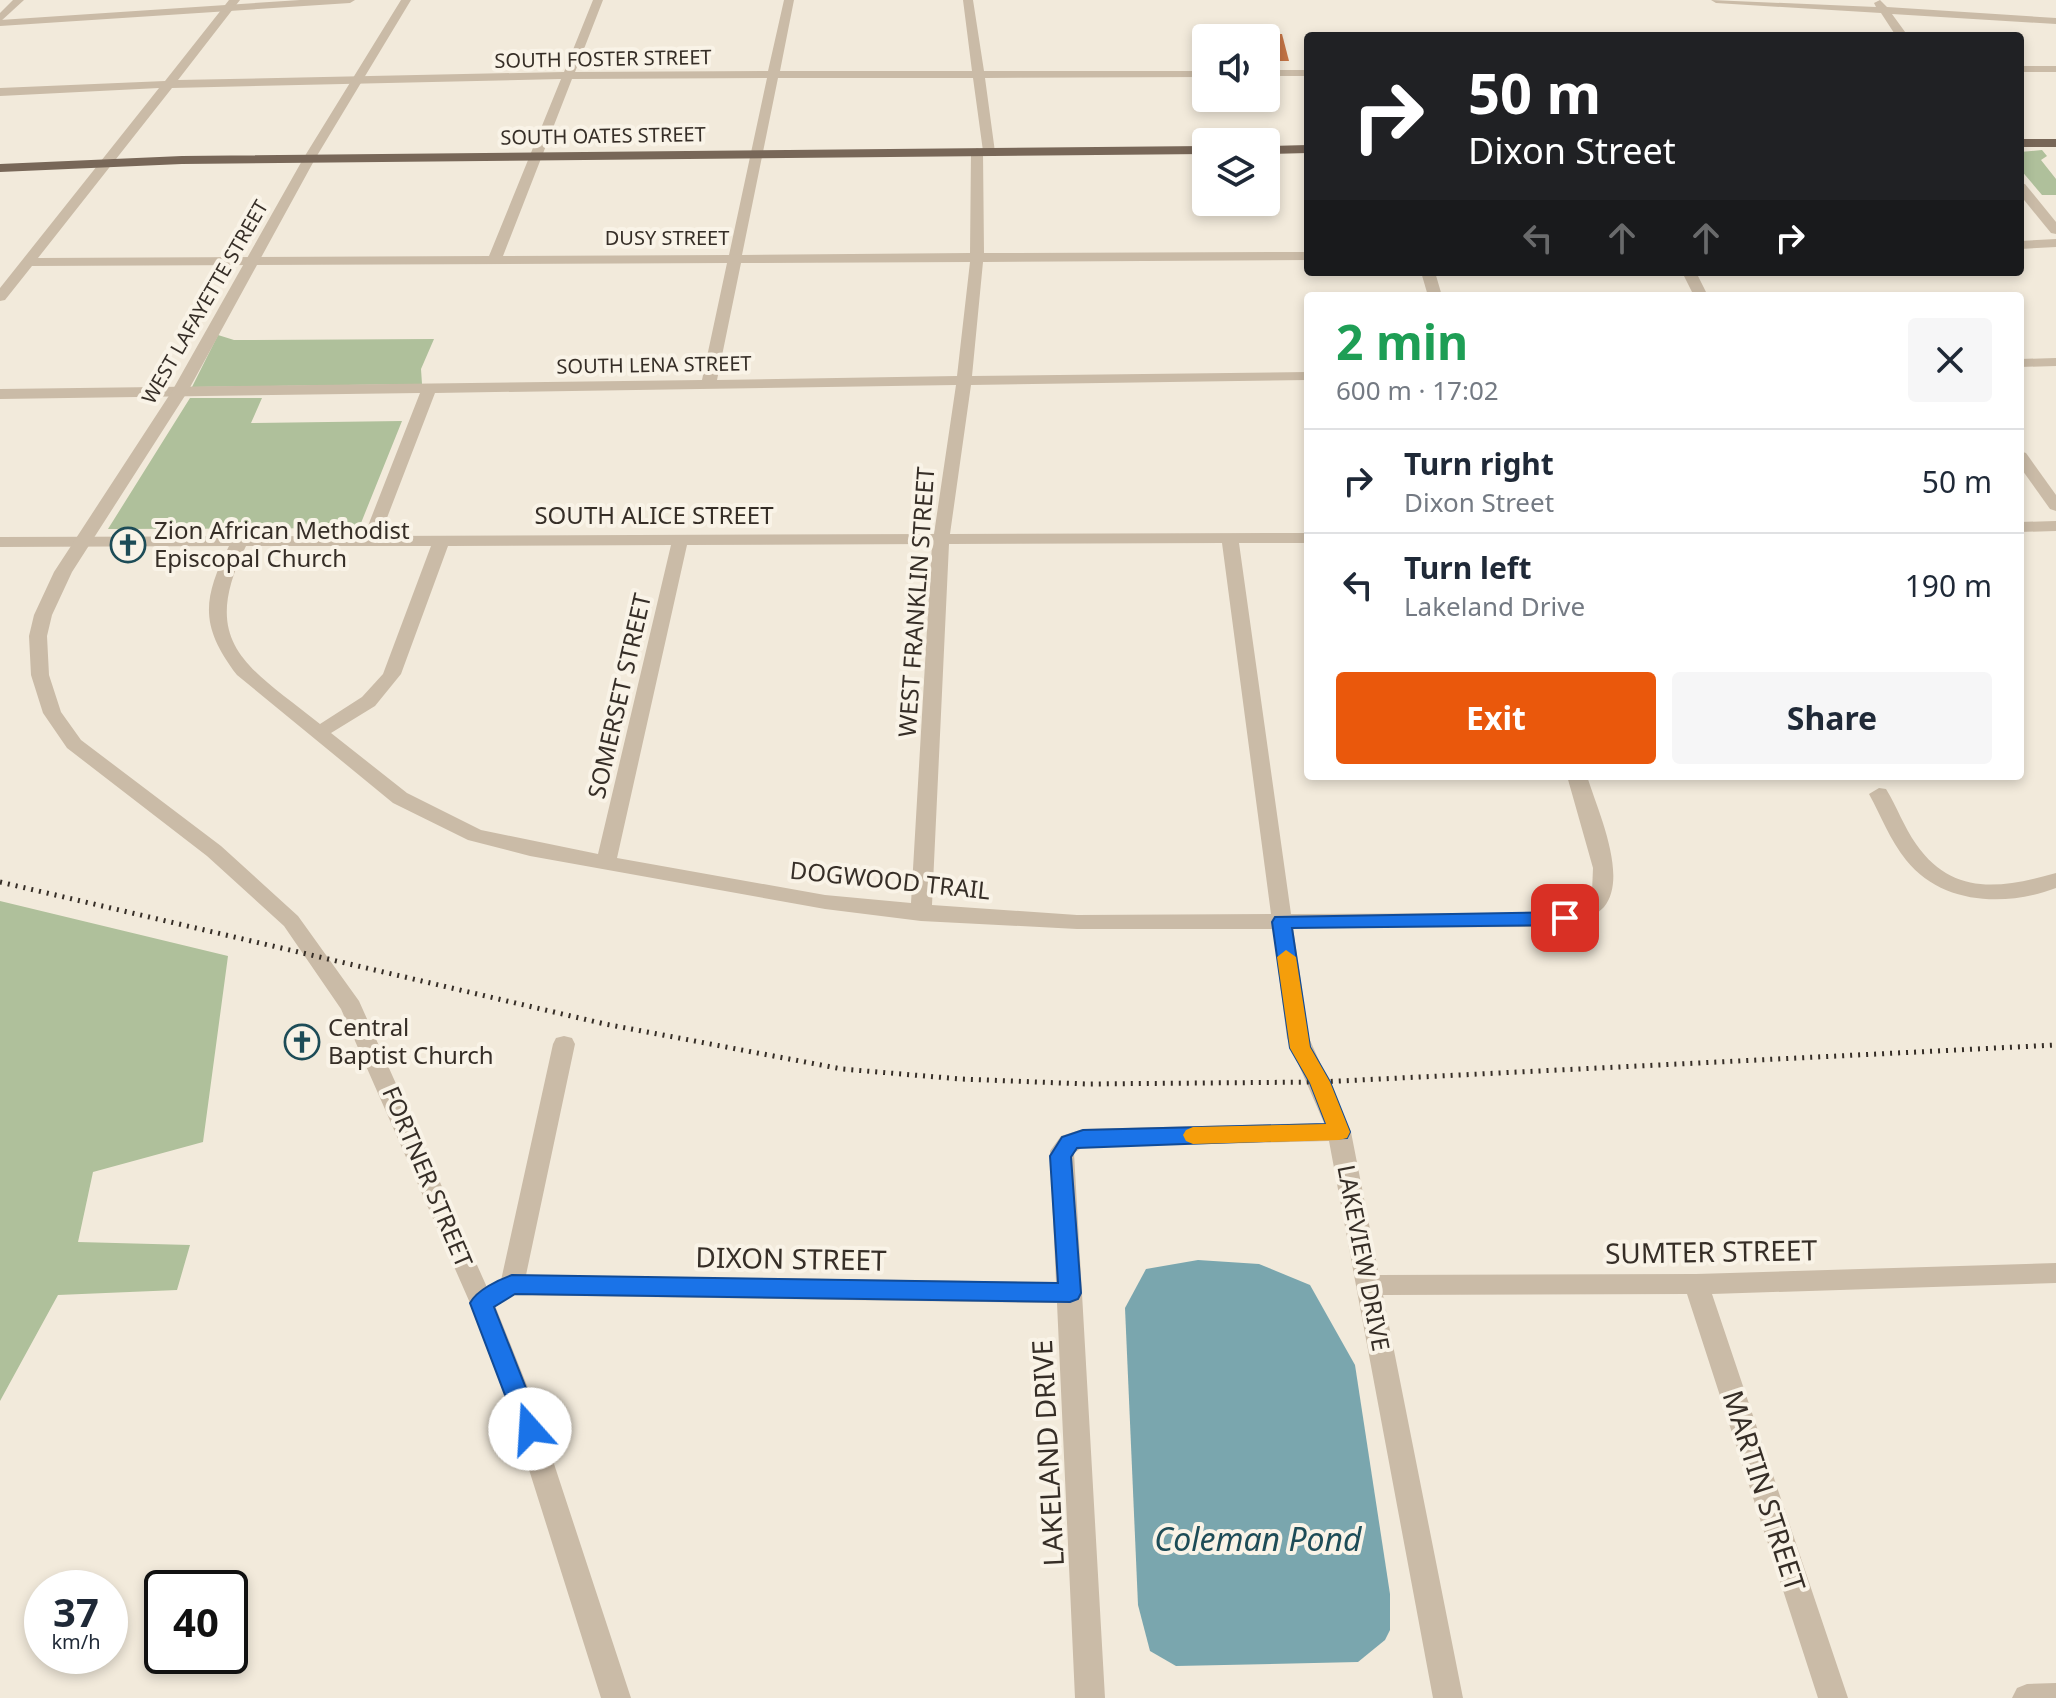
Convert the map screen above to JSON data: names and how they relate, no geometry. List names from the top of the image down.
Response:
{
  "streets": {
    "main road": ["SOUTH OATES STREET"],
    "street": [
      "SOUTH FOSTER STREET",
      "DUSY STREET",
      "WEST LAFAYETTE STREET",
      "SOUTH LENA STREET",
      "SOUTH ALICE STREET",
      "WEST FRANKLIN STREET",
      "SOMERSET STREET",
      "DOGWOOD TRAIL",
      "FORTNER STREET",
      "SUMTER STREET",
      "LAKEVIEW DRIVE",
      "DIXON STREET",
      "LAKELAND DRIVE",
      "MARTIN STREET"
    ]
  },
  "crossings": [
    ["SOUTH FOSTER STREET", "WEST LAFAYETTE STREET"],
    ["SOUTH FOSTER STREET", "WEST FRANKLIN STREET"],
    ["SOUTH OATES STREET", "WEST LAFAYETTE STREET"],
    ["SOUTH OATES STREET", "WEST FRANKLIN STREET"],
    ["DUSY STREET", "WEST LAFAYETTE STREET"],
    ["DUSY STREET", "WEST FRANKLIN STREET"],
    ["WEST LAFAYETTE STREET", "SOUTH LENA STREET"],
    ["WEST LAFAYETTE STREET", "SOUTH ALICE STREET"],
    ["WEST LAFAYETTE STREET", "FORTNER STREET"],
    ["SOUTH LENA STREET", "WEST FRANKLIN STREET"],
    ["SOUTH ALICE STREET", "WEST FRANKLIN STREET"],
    ["SOUTH ALICE STREET", "SOMERSET STREET"],
    ["SOUTH ALICE STREET", "DOGWOOD TRAIL"],
    ["SOUTH ALICE STREET", "FORTNER STREET"],
    ["SOUTH ALICE STREET", "LAKEVIEW DRIVE"],
    ["WEST FRANKLIN STREET", "DOGWOOD TRAIL"],
    ["SOMERSET STREET", "DOGWOOD TRAIL"],
    ["DOGWOOD TRAIL", "LAKEVIEW DRIVE"],
    ["SUMTER STREET", "LAKEVIEW DRIVE"],
    ["SUMTER STREET", "MARTIN STREET"],
    ["LAKEVIEW DRIVE", "LAKELAND DRIVE"],
    ["DIXON STREET", "LAKELAND DRIVE"]
  ],
  "water": ["Coleman Pond"],
  "places": {
    "church": ["Zion African Methodist Episcopal Church", "Central Baptist Church"]
  },
  "page": {
    "turn": ["50 m", "Dixon Street"],
    "heading": ["2 min", "600 m · 17:02"],
    "list": [
      {
        "name": "Turn right",
        "note": "Dixon Street",
        "value": "50 m"
      },
      {
        "name": "Turn left",
        "note": "Lakeland Drive",
        "value": "190 m"
      }
    ],
    "buttons": ["Exit", "Share"],
    "speed": "37 km/h",
    "limit": "40"
  }
}
